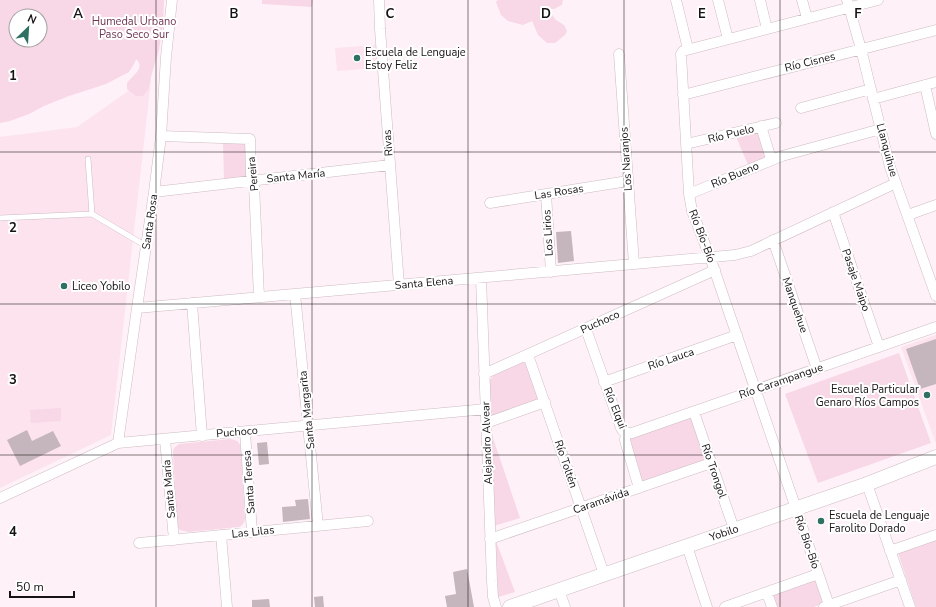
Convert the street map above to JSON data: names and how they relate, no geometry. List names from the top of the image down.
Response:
{
  "streets": {
    "main road": ["Yobilo"],
    "street": [
      "Río Cisnes",
      "Río Puelo",
      "Rivas",
      "Llanquihue",
      "Los Naranjos",
      "Pereira",
      "Río Bueno",
      "Santa María",
      "Las Rosas",
      "Santa Rosa",
      "Los Lirios",
      "Río Bío-Bío",
      "Pasaje Maipo",
      "Santa Elena",
      "Manquehue",
      "Puchoco",
      "Río Lauca",
      "Río Carampangue",
      "Río Elqui",
      "Santa Margarita",
      "Alejandro Alvear",
      "Río Toltén",
      "Río Trongol",
      "Santa Teresa",
      "Caramávida",
      "Las Lilas"
    ]
  },
  "crossings": [
    ["Río Cisnes", "Llanquihue"],
    ["Río Cisnes", "Río Bío-Bío"],
    ["Río Puelo", "Río Bío-Bío"],
    ["Rivas", "Santa María"],
    ["Rivas", "Santa Elena"],
    ["Llanquihue", "Río Bueno"],
    ["Los Naranjos", "Las Rosas"],
    ["Los Naranjos", "Santa Elena"],
    ["Pereira", "Santa María"],
    ["Pereira", "Santa Rosa"],
    ["Pereira", "Santa Elena"],
    ["Río Bueno", "Río Bío-Bío"],
    ["Santa María", "Santa Rosa"],
    ["Santa María", "Puchoco"],
    ["Santa María", "Las Lilas"],
    ["Las Rosas", "Los Lirios"],
    ["Santa Rosa", "Santa Elena"],
    ["Santa Rosa", "Puchoco"],
    ["Los Lirios", "Santa Elena"],
    ["Río Bío-Bío", "Santa Elena"],
    ["Río Bío-Bío", "Puchoco"],
    ["Río Bío-Bío", "Río Lauca"],
    ["Río Bío-Bío", "Río Carampangue"],
    ["Río Bío-Bío", "Yobilo"],
    ["Pasaje Maipo", "Río Carampangue"],
    ["Santa Elena", "Santa Margarita"],
    ["Santa Elena", "Alejandro Alvear"],
    ["Manquehue", "Río Carampangue"],
    ["Puchoco", "Río Elqui"],
    ["Puchoco", "Santa Margarita"],
    ["Puchoco", "Alejandro Alvear"],
    ["Puchoco", "Río Toltén"],
    ["Puchoco", "Santa Teresa"],
    ["Río Lauca", "Río Elqui"],
    ["Río Carampangue", "Río Elqui"],
    ["Río Carampangue", "Río Trongol"],
    ["Río Elqui", "Caramávida"],
    ["Santa Margarita", "Las Lilas"],
    ["Alejandro Alvear", "Caramávida"],
    ["Río Toltén", "Caramávida"],
    ["Río Toltén", "Yobilo"],
    ["Río Trongol", "Caramávida"],
    ["Río Trongol", "Yobilo"],
    ["Santa Teresa", "Las Lilas"]
  ],
  "parks": ["Humedal Urbano Paso Seco Sur"],
  "places": [
    "Escuela de Lenguaje Estoy Feliz",
    "Liceo Yobilo",
    "Escuela Particular Genaro Ríos Campos",
    "Escuela de Lenguaje Farolito Dorado"
  ],
  "scale_bar": "50 m",
  "north": "top right",
  "grid": {
    "columns": [
      "A",
      "B",
      "C",
      "D",
      "E",
      "F"
    ],
    "rows": [
      "1",
      "2",
      "3",
      "4"
    ]
  }
}
